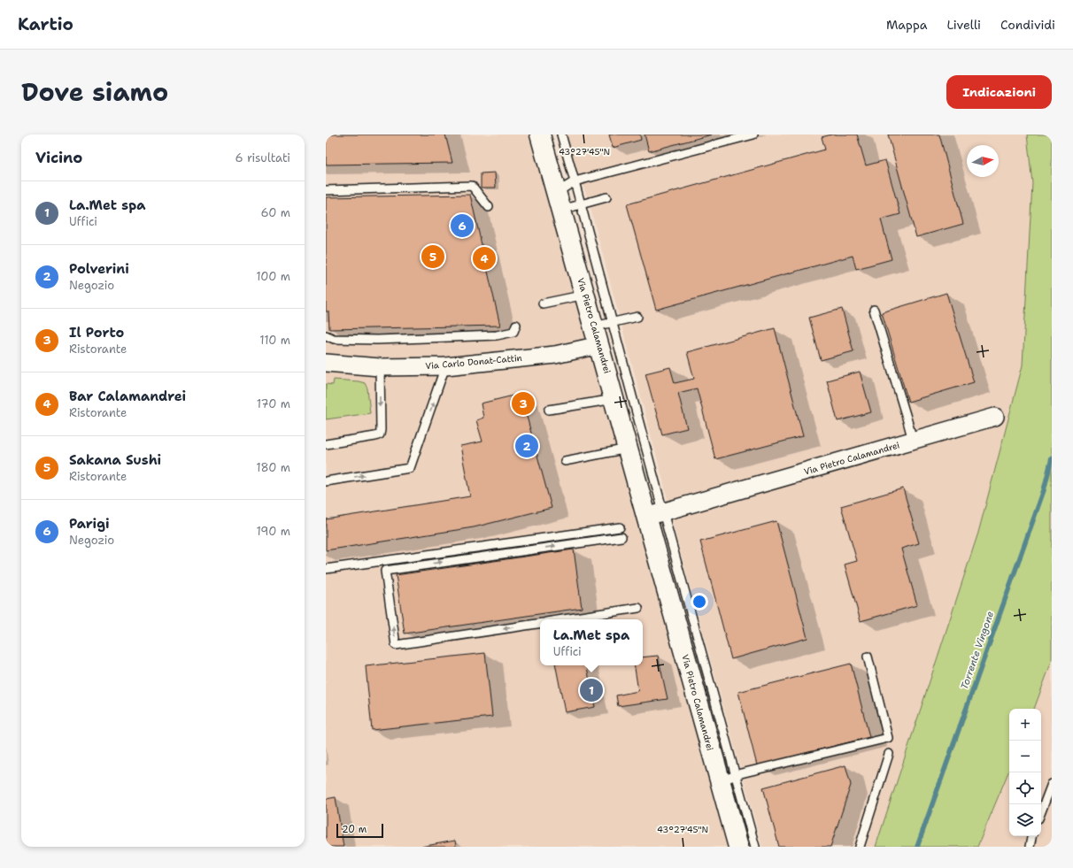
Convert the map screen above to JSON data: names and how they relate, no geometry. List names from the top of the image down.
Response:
{
  "streets": {
    "main road": ["Via Pietro Calamandrei"],
    "street": ["Via Carlo Donat-Cattin"]
  },
  "crossings": [
    ["Via Pietro Calamandrei", "Via Carlo Donat-Cattin"]
  ],
  "water": ["Torrente Vingone"],
  "scale_bar": "20 m",
  "north": "right",
  "page": {
    "header": "Kartio",
    "nav": ["Mappa", "Livelli", "Condividi"],
    "title": "Dove siamo",
    "buttons": "Indicazioni",
    "heading": ["Vicino", "6 risultati"],
    "list": [
      {
        "mark": "1",
        "name": "La.Met spa",
        "note": "Uffici",
        "value": "60 m"
      },
      {
        "mark": "2",
        "name": "Polverini",
        "note": "Negozio",
        "value": "100 m"
      },
      {
        "mark": "3",
        "name": "Il Porto",
        "note": "Ristorante",
        "value": "110 m"
      },
      {
        "mark": "4",
        "name": "Bar Calamandrei",
        "note": "Ristorante",
        "value": "170 m"
      },
      {
        "mark": "5",
        "name": "Sakana Sushi",
        "note": "Ristorante",
        "value": "180 m"
      },
      {
        "mark": "6",
        "name": "Parigi",
        "note": "Negozio",
        "value": "190 m"
      }
    ],
    "pins": [
      "6",
      "5",
      "4",
      "3",
      "2",
      "1"
    ],
    "popup": ["La.Met spa", "Uffici"],
    "map_buttons": ["+", "−"],
    "scale": "20 m"
  },
  "coordinates": ["43°27'45\"N"]
}
